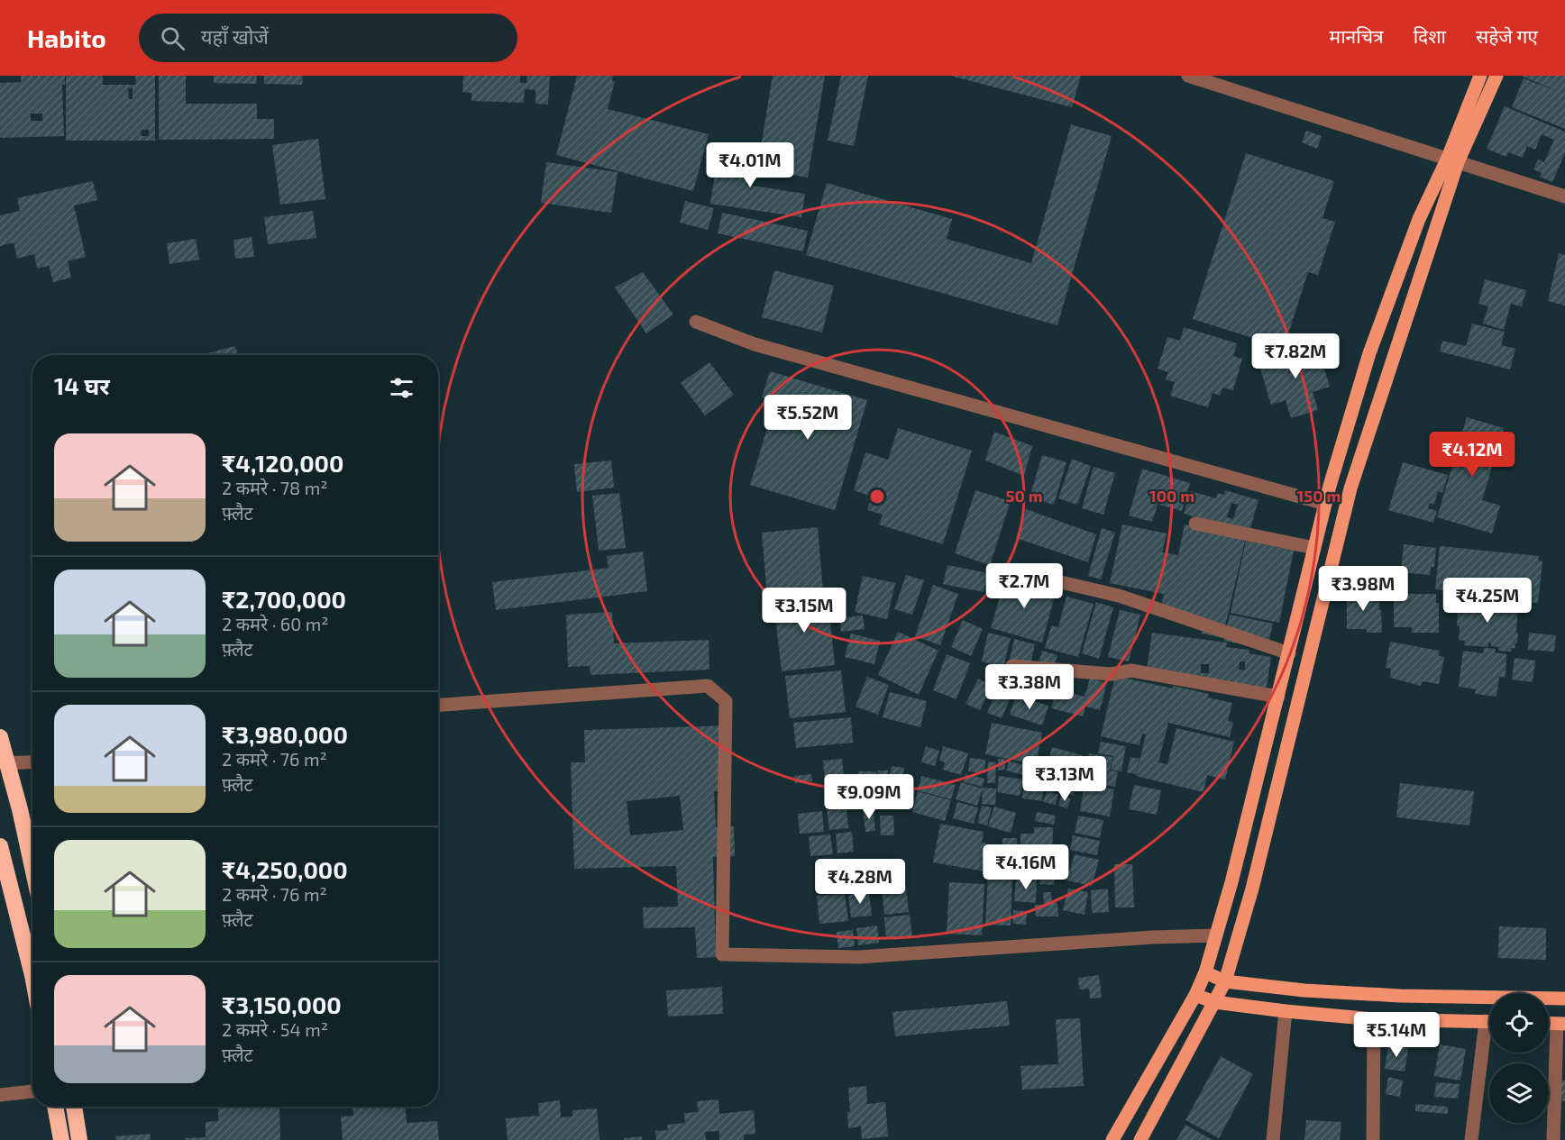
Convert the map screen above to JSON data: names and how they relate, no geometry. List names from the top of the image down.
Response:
{
  "page": {
    "header": "Habito",
    "search": "यहाँ खोजें",
    "nav": ["मानचित्र", "दिशा", "सहेजे गए"],
    "price": [
      "₹4.01M",
      "₹7.82M",
      "₹5.52M",
      "₹4.12M",
      "₹2.7M",
      "₹3.98M",
      "₹4.25M",
      "₹3.15M",
      "₹3.38M",
      "₹3.13M",
      "₹9.09M",
      "₹4.16M",
      "₹4.28M",
      "₹5.14M"
    ],
    "heading": "14 घर",
    "list": [
      {
        "name": "₹4,120,000",
        "note": "2 कमरे · 78 m² · फ़्लैट"
      },
      {
        "name": "₹2,700,000",
        "note": "2 कमरे · 60 m² · फ़्लैट"
      },
      {
        "name": "₹3,980,000",
        "note": "2 कमरे · 76 m² · फ़्लैट"
      },
      {
        "name": "₹4,250,000",
        "note": "2 कमरे · 76 m² · फ़्लैट"
      },
      {
        "name": "₹3,150,000",
        "note": "2 कमरे · 54 m² · फ़्लैट"
      }
    ]
  },
  "rings": ["50 m", "100 m", "150 m"]
}
